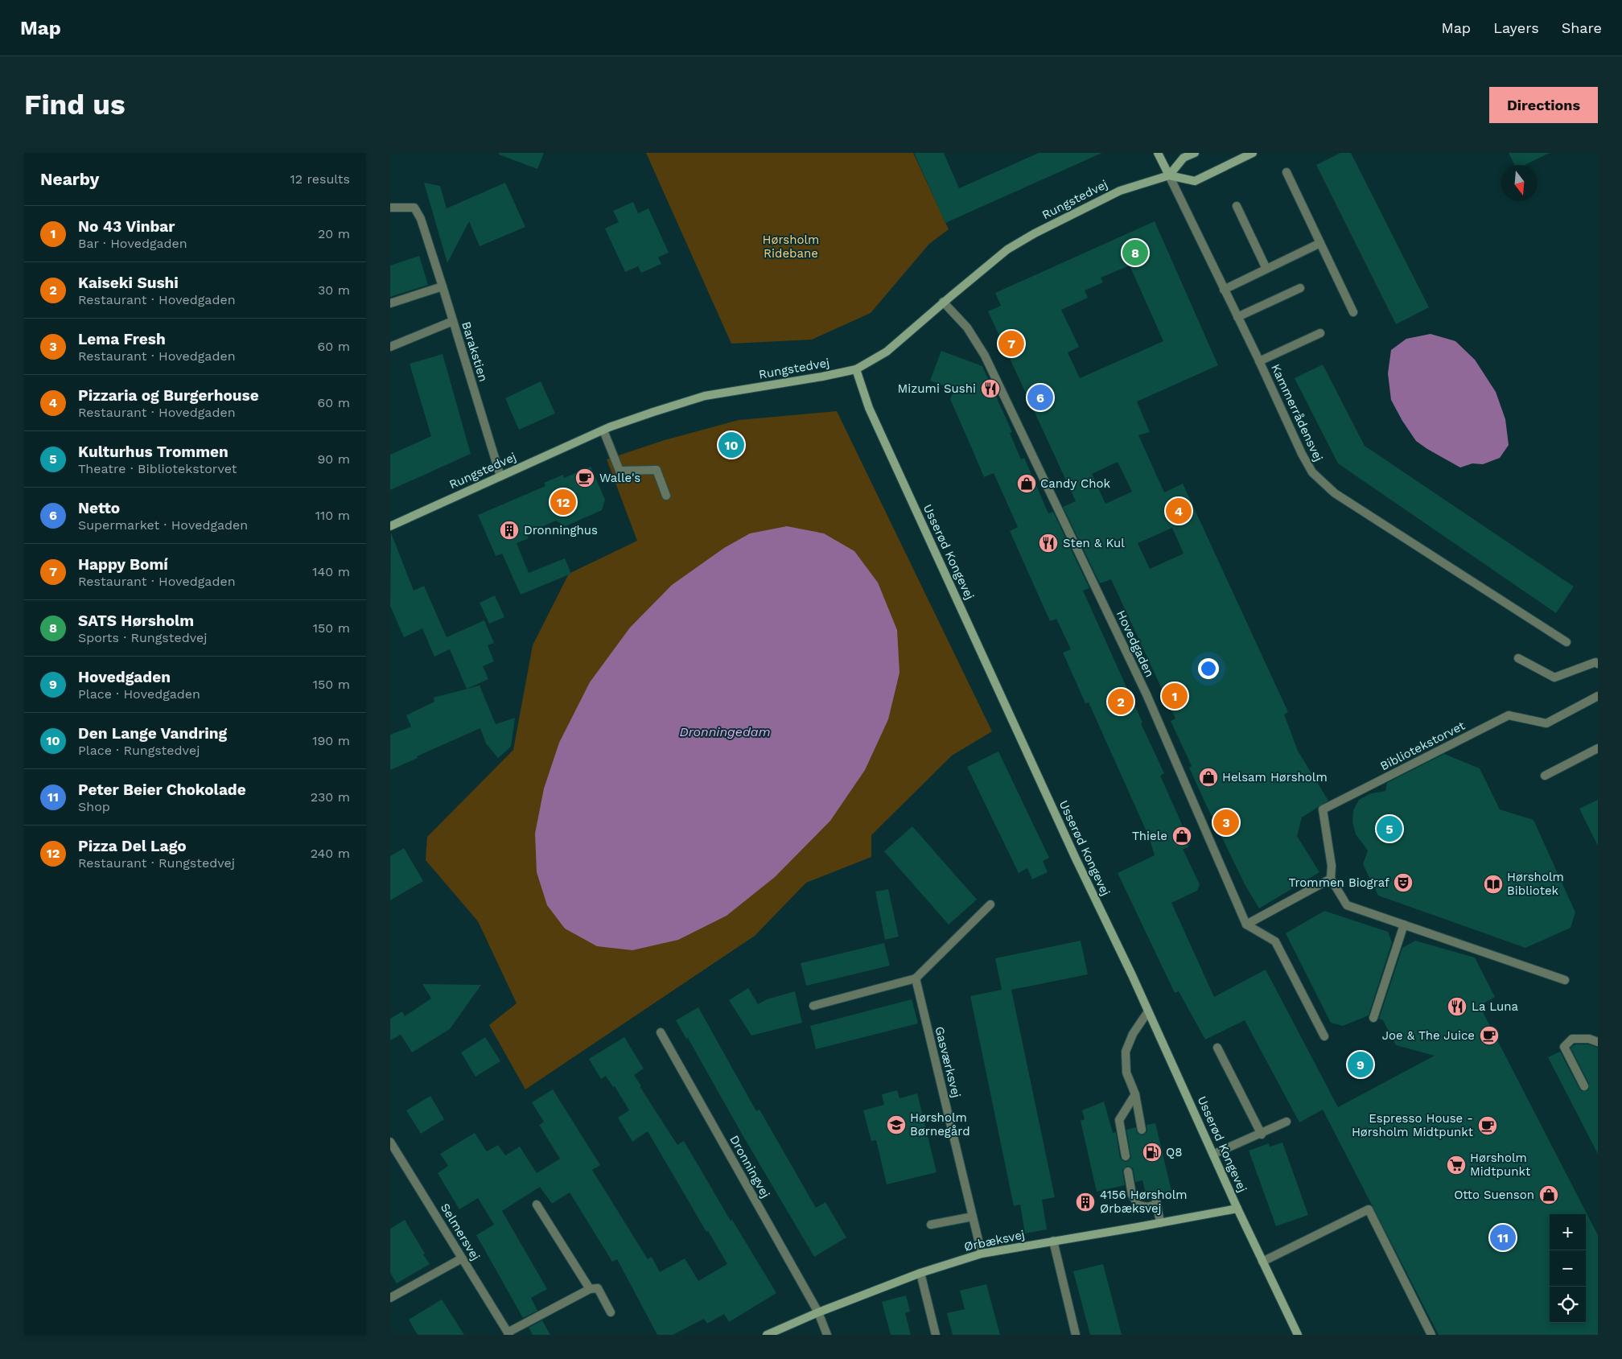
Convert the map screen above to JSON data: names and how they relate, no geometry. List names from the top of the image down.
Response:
{
  "streets": {
    "street": [
      "Rungstedvej",
      "Barakstien",
      "Kammerrådensvej",
      "Usserød Kongevej",
      "Hovedgaden",
      "Bibliotekstorvet",
      "Gasværksvej",
      "Dronningvej",
      "Selmersvej",
      "Ørbæksvej"
    ]
  },
  "crossings": [
    ["Rungstedvej", "Barakstien"],
    ["Rungstedvej", "Kammerrådensvej"],
    ["Rungstedvej", "Usserød Kongevej"],
    ["Rungstedvej", "Hovedgaden"],
    ["Usserød Kongevej", "Ørbæksvej"],
    ["Gasværksvej", "Ørbæksvej"],
    ["Dronningvej", "Ørbæksvej"]
  ],
  "water": ["Dronningedam"],
  "parks": ["Hørsholm Ridebane"],
  "places": {
    "restaurant": ["Mizumi Sushi", "Sten & Kul", "La Luna"],
    "cafe": ["Walle's", "Joe & The Juice", "Espresso House - Hørsholm Midtpunkt"],
    "shop": [
      "Candy Chok",
      "Helsam Hørsholm",
      "Thiele",
      "Otto Suenson"
    ],
    "building": ["Dronninghus", "4156 Hørsholm Ørbæksvej"],
    "theatre": ["Trommen Biograf"],
    "library": ["Hørsholm Bibliotek"],
    "school or university": ["Hørsholm Børnegård"],
    "fuel station": ["Q8"],
    "supermarket": ["Hørsholm Midtpunkt"]
  },
  "north": "bottom",
  "page": {
    "header": "Map",
    "nav": ["Map", "Layers", "Share"],
    "buttons": "Directions",
    "title": "Find us",
    "heading": ["Nearby", "12 results"],
    "list": [
      {
        "mark": "1",
        "name": "No 43 Vinbar",
        "note": "Bar · Hovedgaden",
        "value": "20 m"
      },
      {
        "mark": "2",
        "name": "Kaiseki Sushi",
        "note": "Restaurant · Hovedgaden",
        "value": "30 m"
      },
      {
        "mark": "3",
        "name": "Lema Fresh",
        "note": "Restaurant · Hovedgaden",
        "value": "60 m"
      },
      {
        "mark": "4",
        "name": "Pizzaria og Burgerhouse",
        "note": "Restaurant · Hovedgaden",
        "value": "60 m"
      },
      {
        "mark": "5",
        "name": "Kulturhus Trommen",
        "note": "Theatre · Bibliotekstorvet",
        "value": "90 m"
      },
      {
        "mark": "6",
        "name": "Netto",
        "note": "Supermarket · Hovedgaden",
        "value": "110 m"
      },
      {
        "mark": "7",
        "name": "Happy Bomí",
        "note": "Restaurant · Hovedgaden",
        "value": "140 m"
      },
      {
        "mark": "8",
        "name": "SATS Hørsholm",
        "note": "Sports · Rungstedvej",
        "value": "150 m"
      },
      {
        "mark": "9",
        "name": "Hovedgaden",
        "note": "Place · Hovedgaden",
        "value": "150 m"
      },
      {
        "mark": "10",
        "name": "Den Lange Vandring",
        "note": "Place · Rungstedvej",
        "value": "190 m"
      },
      {
        "mark": "11",
        "name": "Peter Beier Chokolade",
        "note": "Shop",
        "value": "230 m"
      },
      {
        "mark": "12",
        "name": "Pizza Del Lago",
        "note": "Restaurant · Rungstedvej",
        "value": "240 m"
      }
    ],
    "pins": [
      "8",
      "7",
      "6",
      "10",
      "12",
      "4",
      "1",
      "2",
      "3",
      "5",
      "9",
      "11"
    ],
    "map_buttons": ["+", "−"]
  }
}
